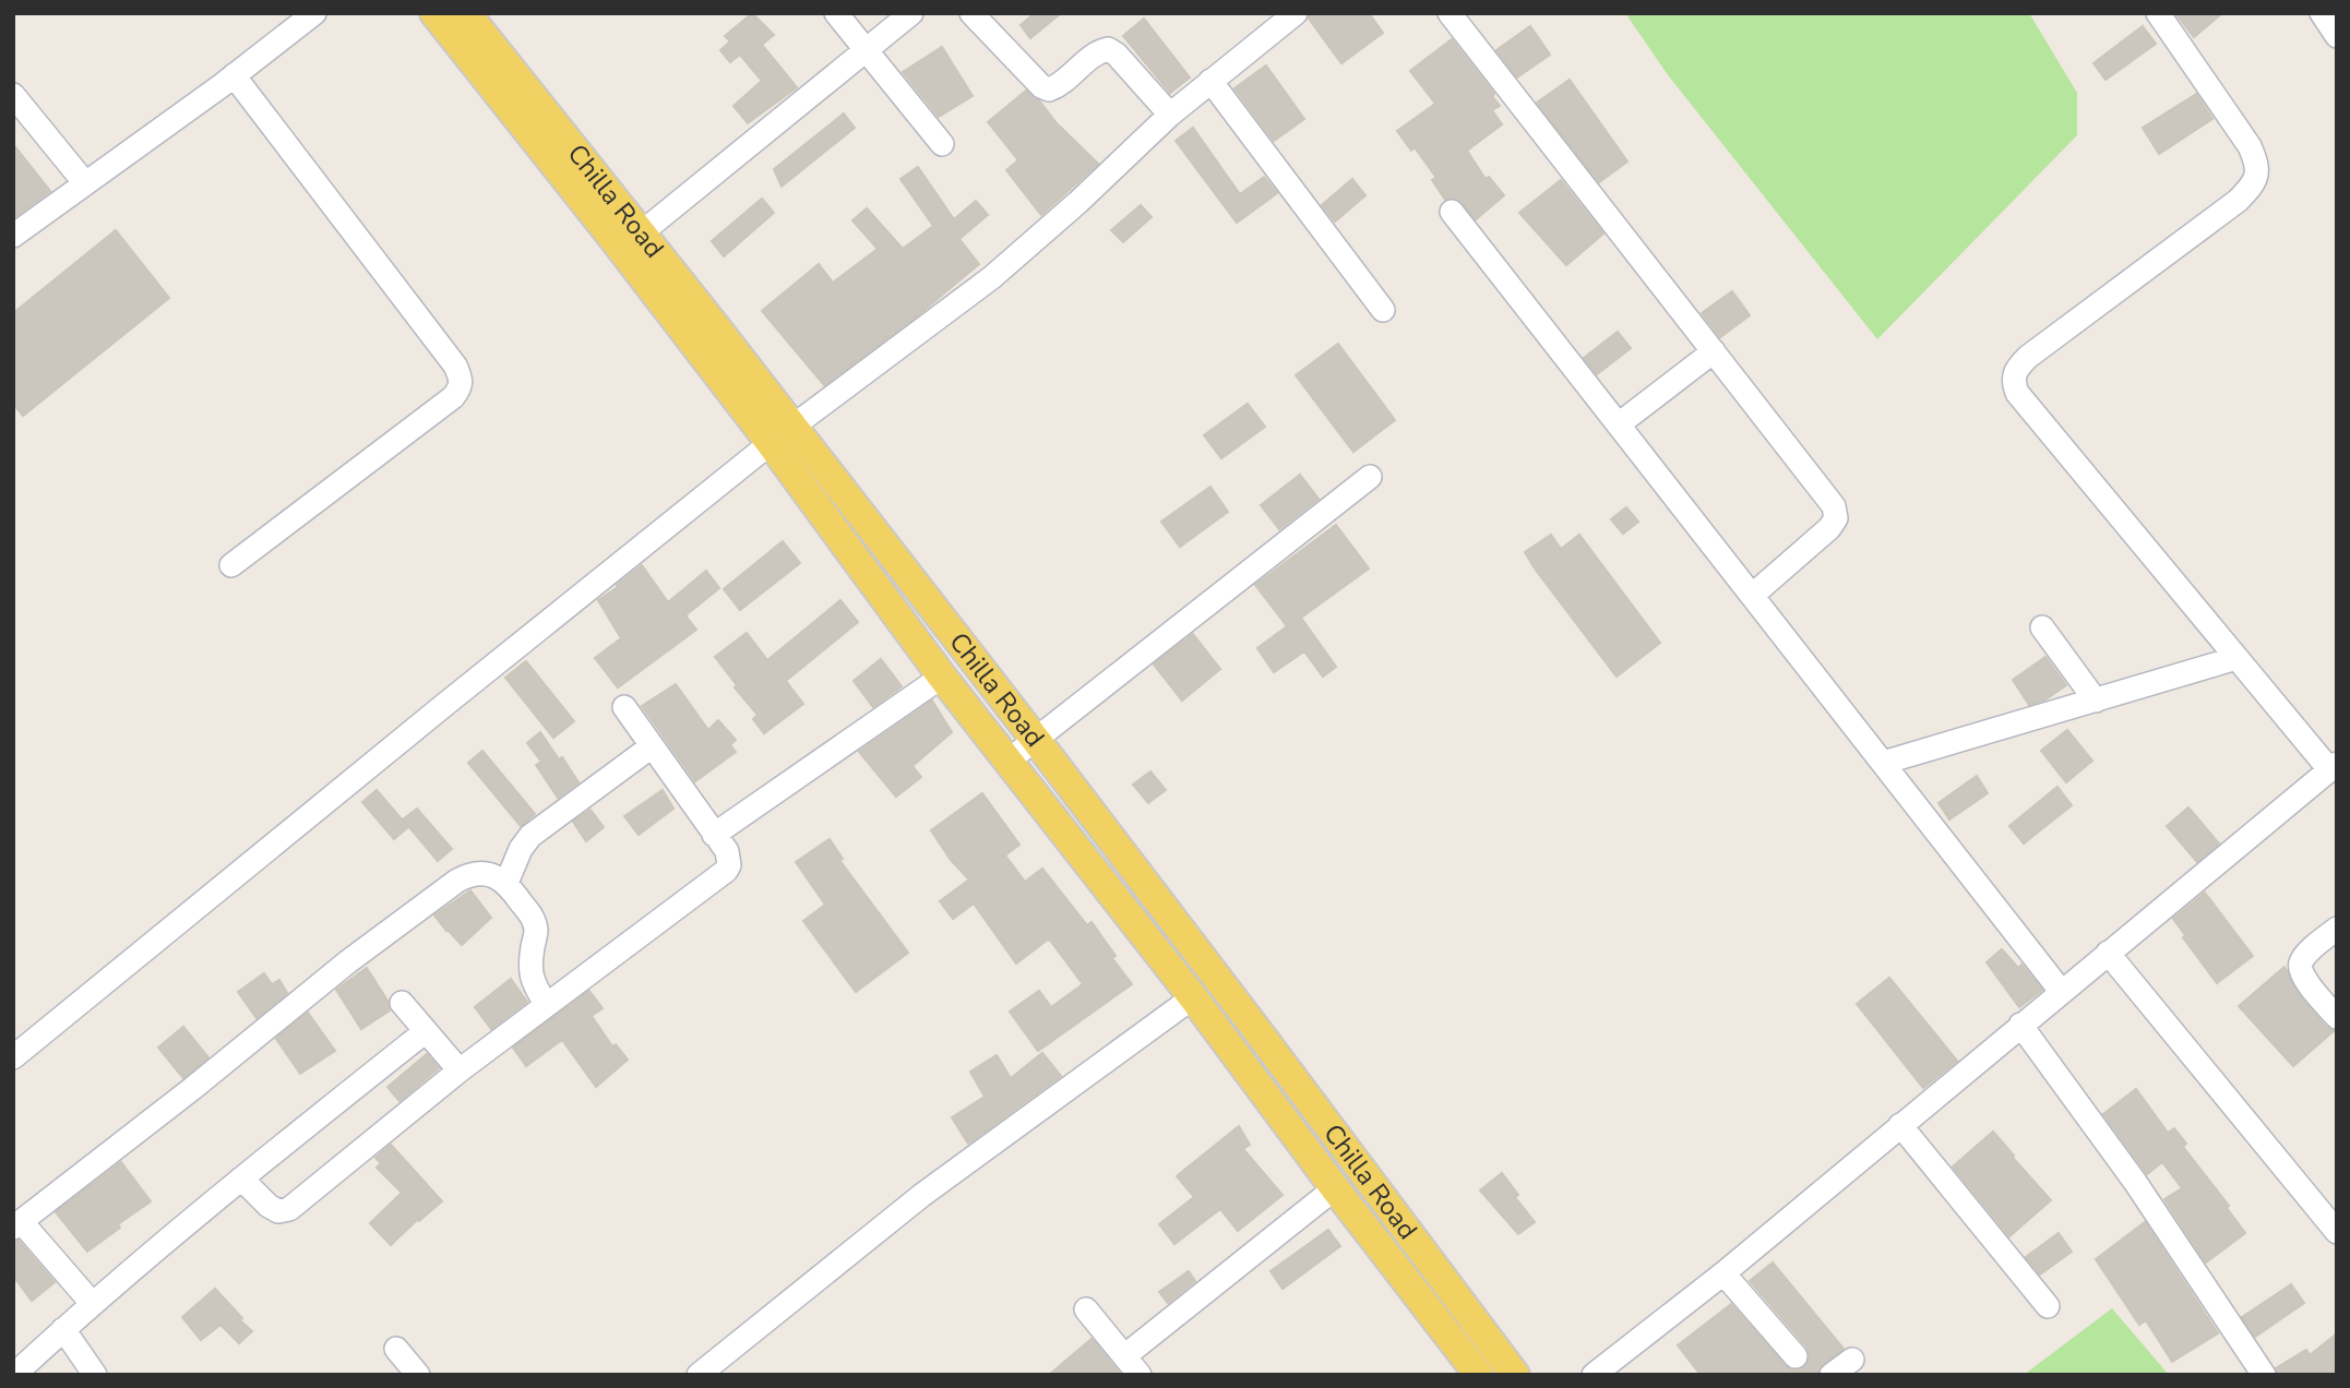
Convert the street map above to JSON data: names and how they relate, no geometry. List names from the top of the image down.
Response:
{
  "streets": {
    "main road": ["Chilla Road"]
  }
}
